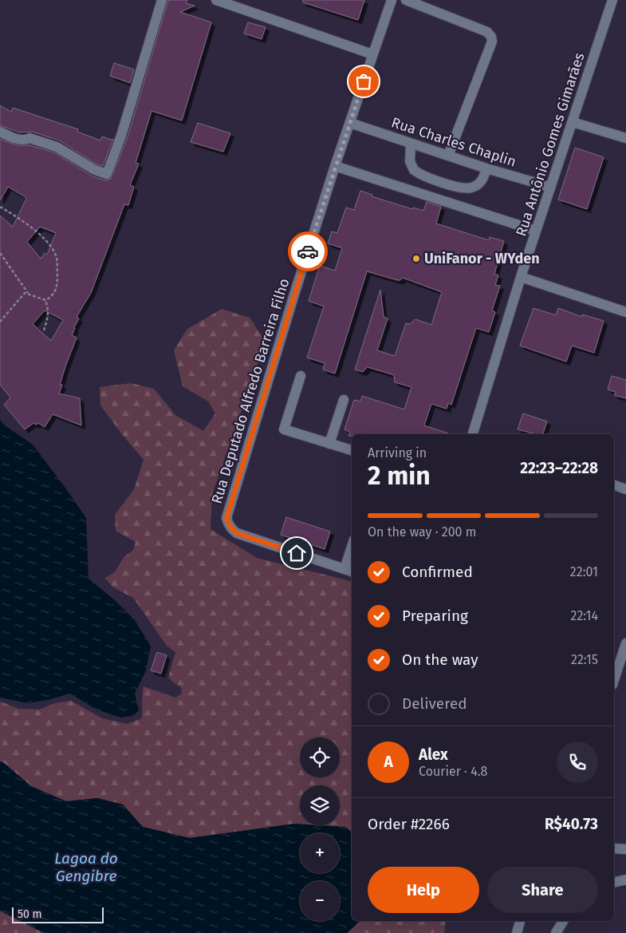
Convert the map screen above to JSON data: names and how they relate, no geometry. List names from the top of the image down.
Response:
{
  "streets": {
    "street": ["Rua Charles Chaplin", "Rua Antônio Gomes Gimarães", "Rua Deputado Alfredo Barreira Filho"]
  },
  "crossings": [
    ["Rua Charles Chaplin", "Rua Antônio Gomes Gimarães"],
    ["Rua Charles Chaplin", "Rua Deputado Alfredo Barreira Filho"]
  ],
  "water": ["Lagoa do Gengibre"],
  "places": ["UniFanor - WYden"],
  "scale_bar": "50 m",
  "page": {
    "heading": ["2 min", "Arriving in", "22:23–22:28"],
    "panel": [
      "Alex",
      "Courier · 4.8",
      "Order #2266",
      "R$40.73"
    ],
    "bar": "On the way · 200 m",
    "list": [
      ["Confirmed", "22:01"],
      ["Preparing", "22:14"],
      ["On the way", "22:15"],
      "Delivered"
    ],
    "map_buttons": ["+", "−"],
    "round": "A",
    "buttons": ["Help", "Share"],
    "scale": "50 m"
  }
}
